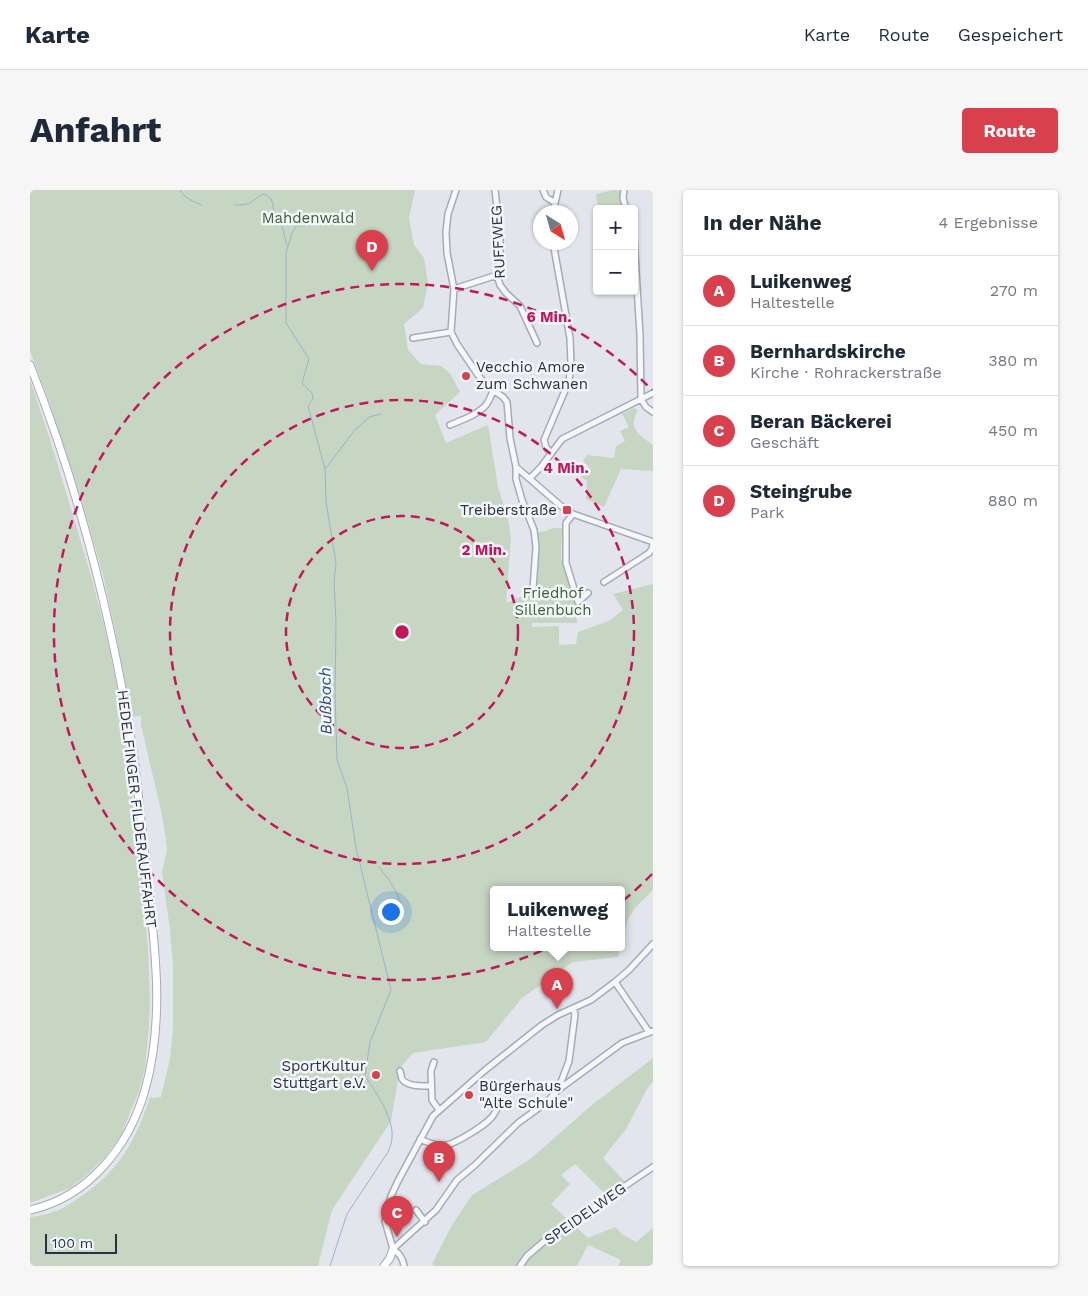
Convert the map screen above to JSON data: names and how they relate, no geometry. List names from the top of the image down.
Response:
{
  "streets": {
    "main road": ["HEDELFINGER FILDERAUFFAHRT"],
    "street": ["RUFFWEG", "SPEIDELWEG"]
  },
  "water": ["Bußbach"],
  "parks": ["Mahdenwald", "Friedhof Sillenbuch"],
  "places": {
    "other": ["Vecchio Amore zum Schwanen", "SportKultur Stuttgart e.V.", "Bürgerhaus \"Alte Schule\""],
    "transit": ["Treiberstraße"]
  },
  "scale_bar": "100 m",
  "north": "bottom right",
  "page": {
    "header": "Karte",
    "nav": ["Karte", "Route", "Gespeichert"],
    "buttons": "Route",
    "title": "Anfahrt",
    "heading": ["In der Nähe", "4 Ergebnisse"],
    "map_buttons": ["+", "−"],
    "pins": [
      "D",
      "A",
      "B",
      "C"
    ],
    "list": [
      {
        "mark": "A",
        "name": "Luikenweg",
        "note": "Haltestelle",
        "value": "270 m"
      },
      {
        "mark": "B",
        "name": "Bernhardskirche",
        "note": "Kirche · Rohrackerstraße",
        "value": "380 m"
      },
      {
        "mark": "C",
        "name": "Beran Bäckerei",
        "note": "Geschäft",
        "value": "450 m"
      },
      {
        "mark": "D",
        "name": "Steingrube",
        "note": "Park",
        "value": "880 m"
      }
    ],
    "popup": ["Luikenweg", "Haltestelle"],
    "scale": "100 m"
  },
  "rings": ["6 Min.", "4 Min.", "2 Min."]
}
